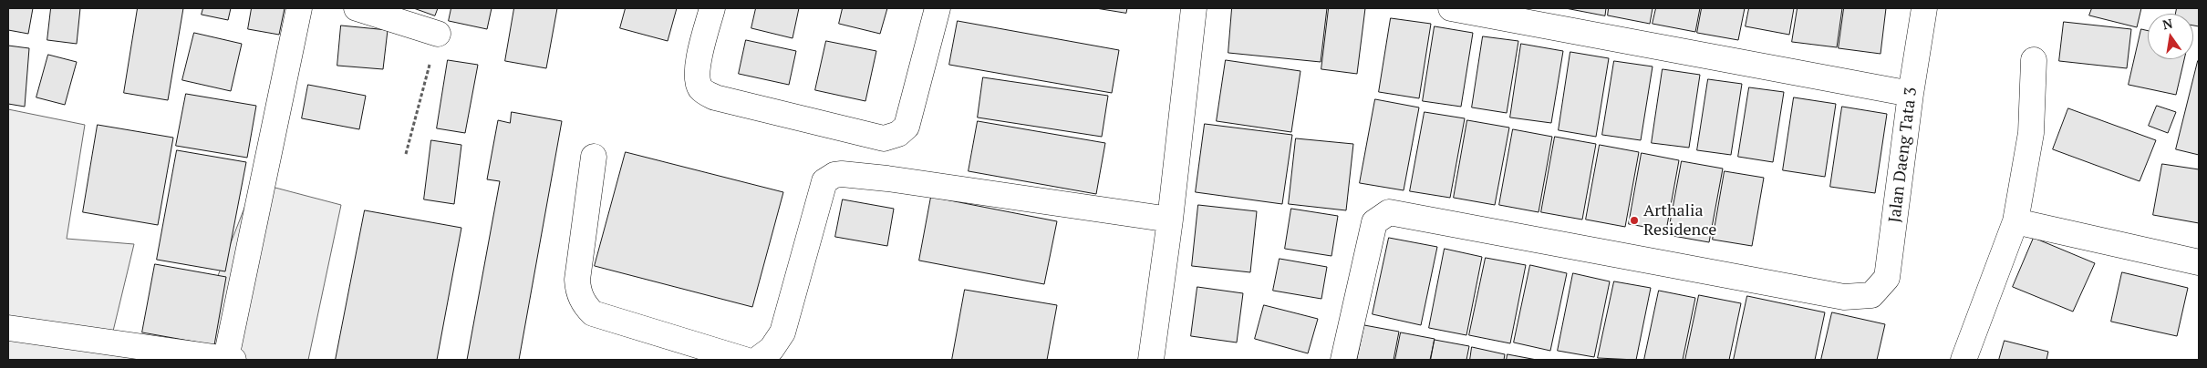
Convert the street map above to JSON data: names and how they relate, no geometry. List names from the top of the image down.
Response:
{
  "streets": {
    "street": ["Jalan Daeng Tata 3"]
  },
  "places": ["Arthalia Residence"],
  "north": "top"
}
